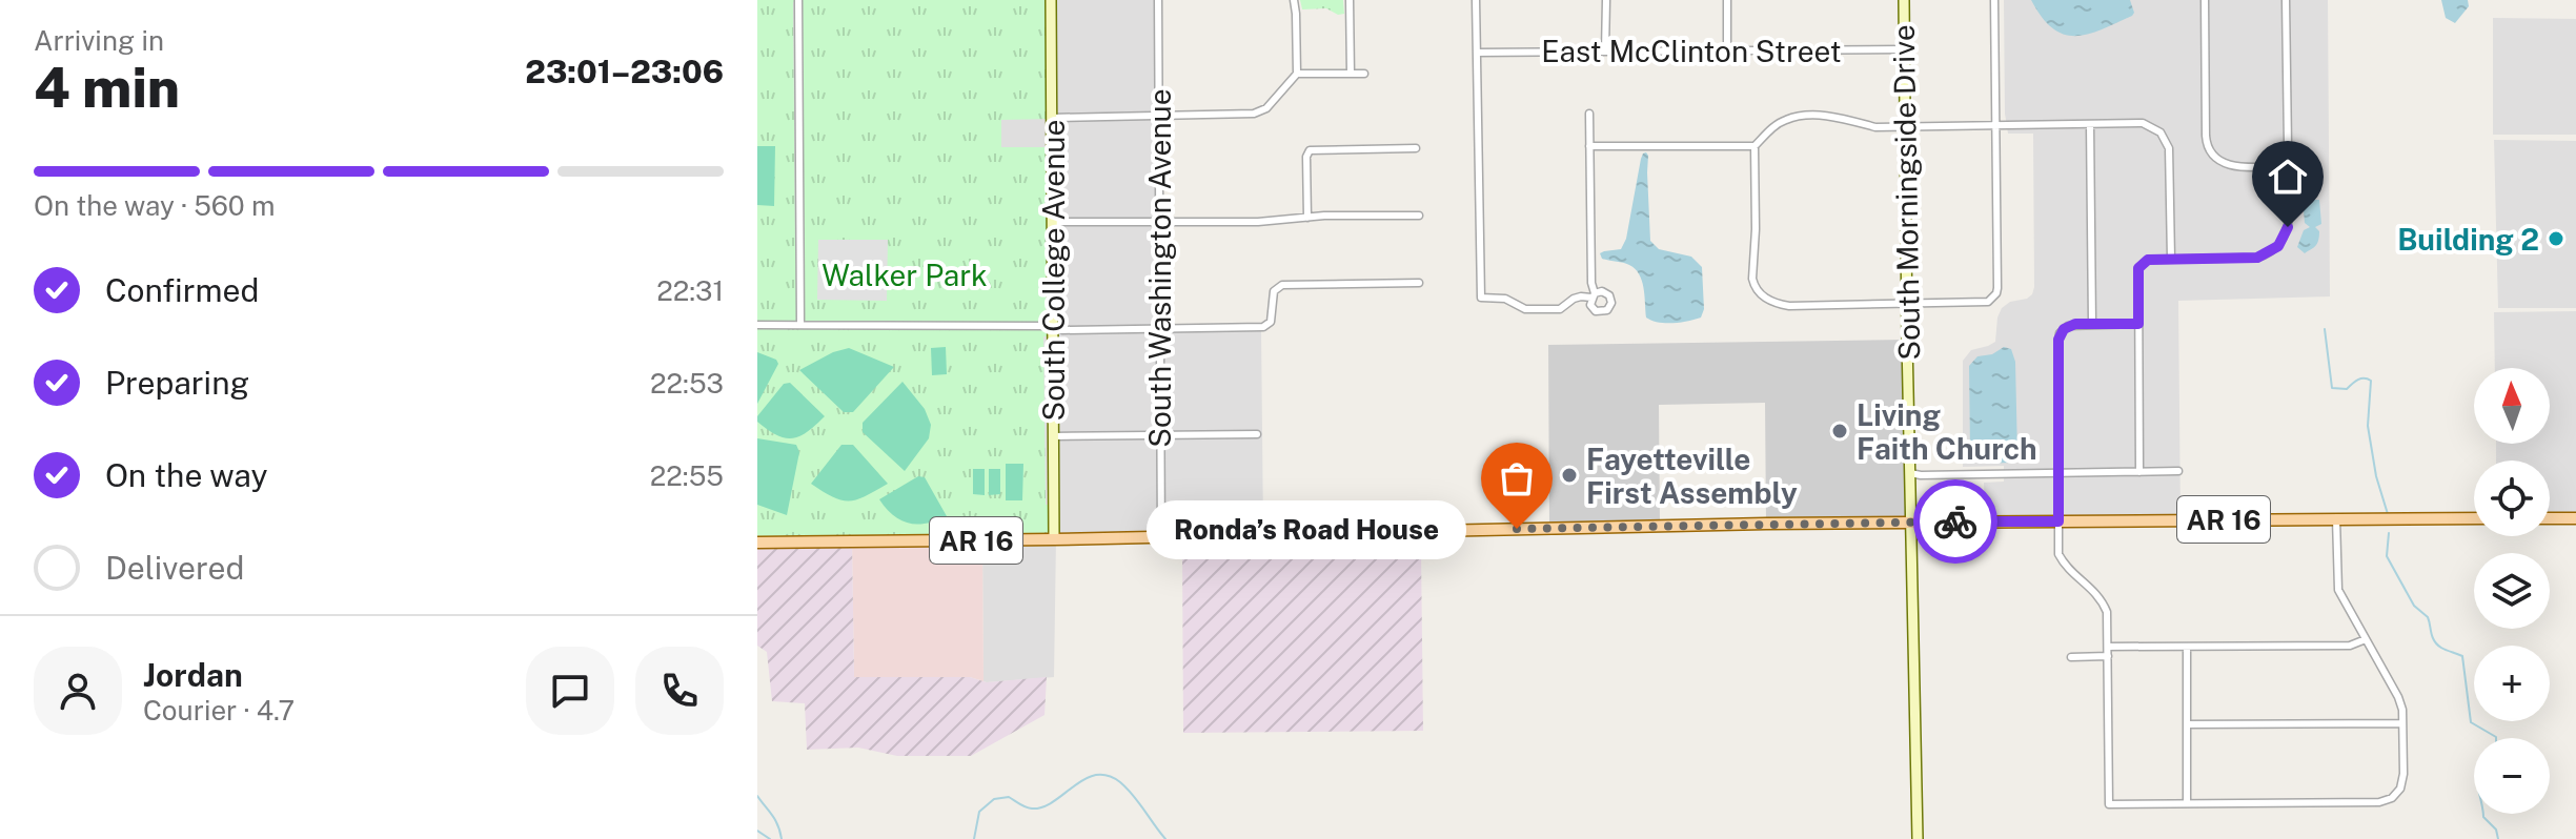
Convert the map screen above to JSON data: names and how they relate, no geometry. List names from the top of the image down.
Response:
{
  "streets": {
    "main road": ["AR 16"],
    "street": [
      "East McClinton Street",
      "South Morningside Drive",
      "South Washington Avenue",
      "South College Avenue"
    ]
  },
  "crossings": [
    ["East McClinton Street", "South Morningside Drive"],
    ["South Morningside Drive", "AR 16"],
    ["South Washington Avenue", "AR 16"],
    ["South College Avenue", "AR 16"]
  ],
  "parks": ["Walker Park"],
  "places": [
    "Building 2",
    "Living Faith Church",
    "Fayetteville First Assembly",
    "Ronda’s Road House"
  ],
  "north": "top",
  "page": {
    "heading": ["4 min", "Arriving in", "23:01–23:06"],
    "panel": ["Jordan", "Courier · 4.7"],
    "bar": "On the way · 560 m",
    "list": [
      ["Confirmed", "22:31"],
      ["Preparing", "22:53"],
      ["On the way", "22:55"],
      "Delivered"
    ],
    "map_buttons": ["+", "−"],
    "bubble": "Ronda’s Road House"
  }
}
